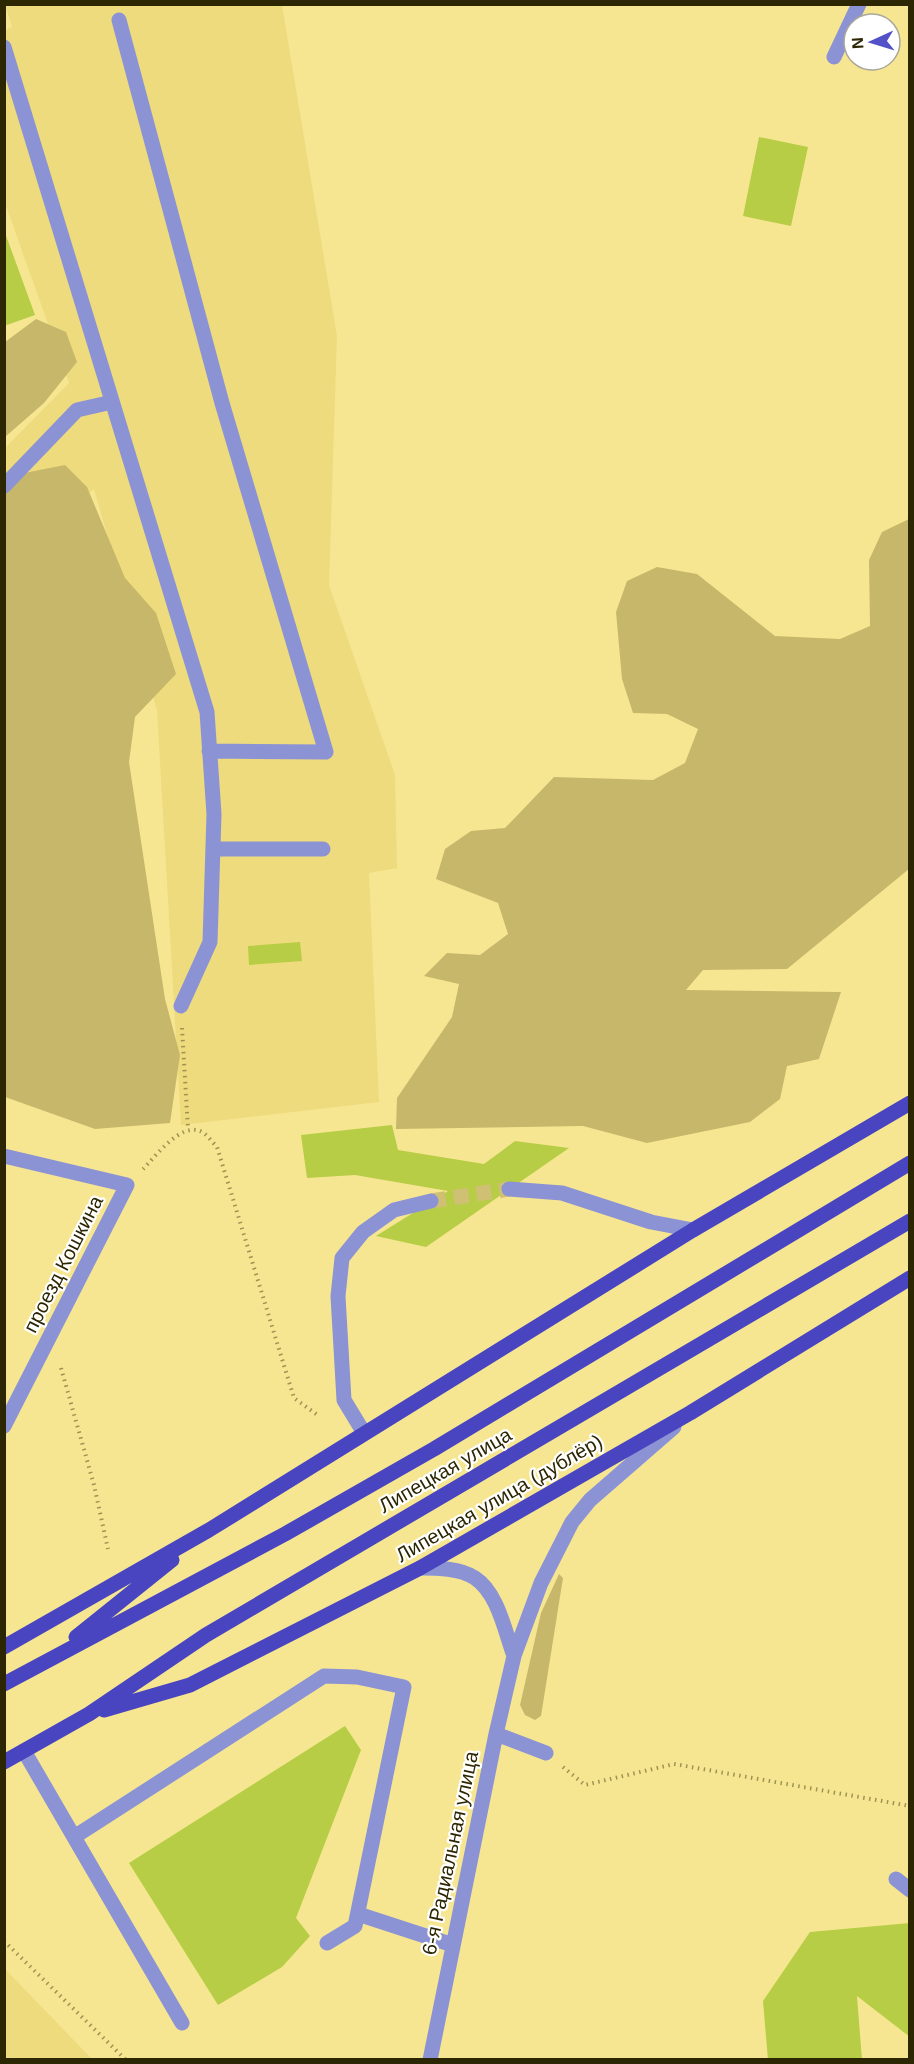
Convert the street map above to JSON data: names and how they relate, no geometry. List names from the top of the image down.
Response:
{
  "streets": {
    "main road": ["Липецкая улица", "Липецкая улица (дублёр)"],
    "street": ["проезд Кошкина", "6-я Радиальная улица"]
  },
  "crossings": [
    ["Липецкая улица", "Липецкая улица (дублёр)"],
    ["Липецкая улица (дублёр)", "6-я Радиальная улица"]
  ],
  "north": "left"
}
